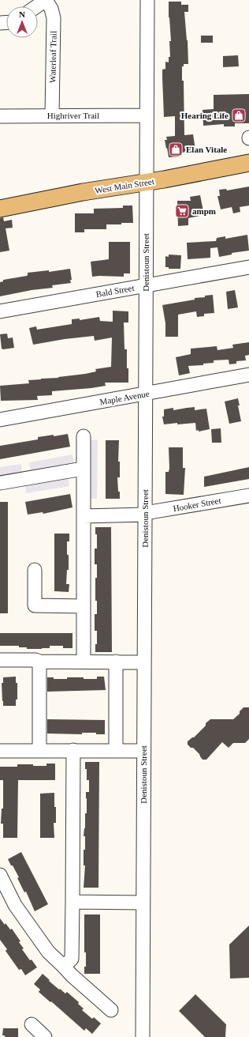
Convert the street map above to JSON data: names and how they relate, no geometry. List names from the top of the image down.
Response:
{
  "streets": {
    "main road": ["West Main Street"],
    "street": [
      "Waterleaf Trail",
      "Highriver Trail",
      "Denistoun Street",
      "Bald Street",
      "Maple Avenue",
      "Hooker Street"
    ]
  },
  "crossings": [
    ["Waterleaf Trail", "Highriver Trail"],
    ["Highriver Trail", "Denistoun Street"],
    ["West Main Street", "Denistoun Street"],
    ["Denistoun Street", "Bald Street"],
    ["Denistoun Street", "Maple Avenue"],
    ["Denistoun Street", "Hooker Street"]
  ],
  "places": {
    "shop": ["Hearing Life", "Elan Vitale"],
    "supermarket": ["ampm"]
  },
  "north": "top"
}
